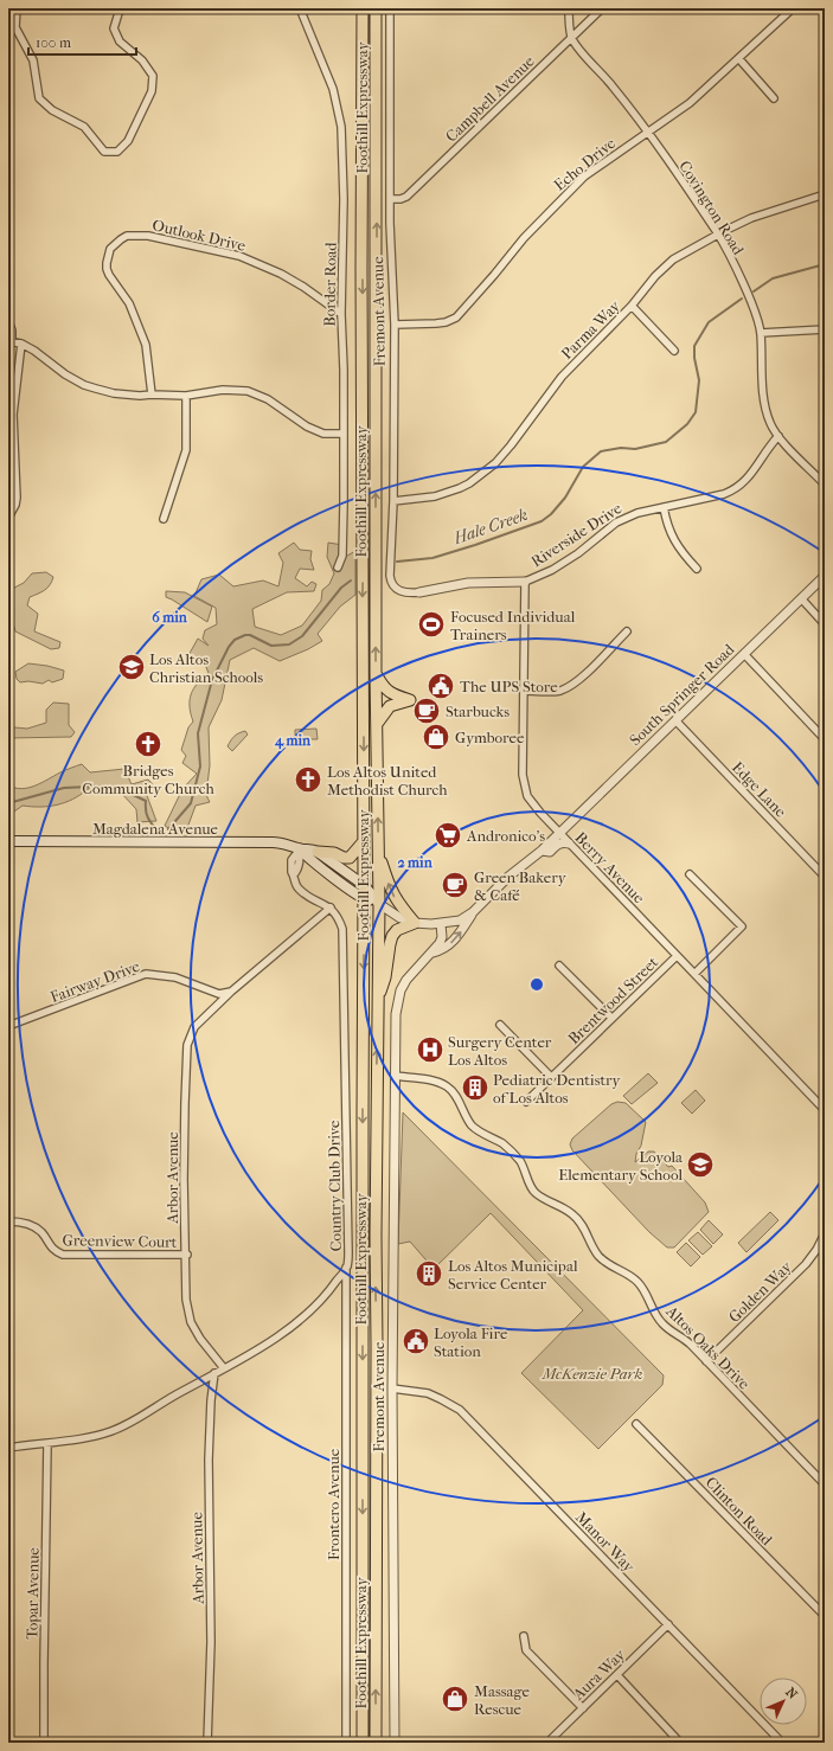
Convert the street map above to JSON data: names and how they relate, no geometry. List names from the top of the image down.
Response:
{
  "streets": {
    "highway": ["Foothill Expressway"],
    "main road": ["Magdalena Avenue"],
    "street": [
      "Campbell Avenue",
      "Echo Drive",
      "Covington Road",
      "Outlook Drive",
      "Border Road",
      "Fremont Avenue",
      "Parma Way",
      "Riverside Drive",
      "South Springer Road",
      "Edge Lane",
      "Berry Avenue",
      "Fairway Drive",
      "Brentwood Street",
      "Arbor Avenue",
      "Country Club Drive",
      "Greenview Court",
      "Golden Way",
      "Altos Oaks Drive",
      "Frontero Avenue",
      "Clinton Road",
      "Manor Way",
      "Topar Avenue",
      "Aura Way"
    ]
  },
  "crossings": [
    ["Campbell Avenue", "Covington Road"],
    ["Campbell Avenue", "Fremont Avenue"],
    ["Foothill Expressway", "South Springer Road"],
    ["Foothill Expressway", "Magdalena Avenue"],
    ["Echo Drive", "Covington Road"],
    ["Echo Drive", "Fremont Avenue"],
    ["Covington Road", "Parma Way"],
    ["Covington Road", "Riverside Drive"],
    ["Outlook Drive", "Border Road"],
    ["Fremont Avenue", "Parma Way"],
    ["Fremont Avenue", "Riverside Drive"],
    ["Fremont Avenue", "South Springer Road"],
    ["Fremont Avenue", "Altos Oaks Drive"],
    ["Fremont Avenue", "Manor Way"],
    ["Riverside Drive", "Berry Avenue"],
    ["South Springer Road", "Edge Lane"],
    ["South Springer Road", "Magdalena Avenue"],
    ["South Springer Road", "Berry Avenue"],
    ["Magdalena Avenue", "Country Club Drive"],
    ["Berry Avenue", "Brentwood Street"],
    ["Fairway Drive", "Arbor Avenue"],
    ["Arbor Avenue", "Country Club Drive"],
    ["Arbor Avenue", "Greenview Court"],
    ["Country Club Drive", "Frontero Avenue"],
    ["Country Club Drive", "Topar Avenue"],
    ["Golden Way", "Altos Oaks Drive"],
    ["Manor Way", "Aura Way"]
  ],
  "water": ["Hale Creek"],
  "parks": ["McKenzie Park"],
  "places": {
    "sports": ["Focused Individual Trainers"],
    "school or university": ["Los Altos Christian Schools", "Loyola Elementary School"],
    "public building": ["The UPS Store", "Loyola Fire Station"],
    "cafe": ["Starbucks", "Green Bakery & Café"],
    "shop": ["Gymboree", "Massage Rescue"],
    "church": ["Bridges Community Church", "Los Altos United Methodist Church"],
    "supermarket": ["Andronico’s"],
    "hospital": ["Surgery Center Los Altos"],
    "building": ["Pediatric Dentistry of Los Altos", "Los Altos Municipal Service Center"]
  },
  "scale_bar": "100 m",
  "north": "top right",
  "rings": ["6 min", "4 min", "2 min"]
}
